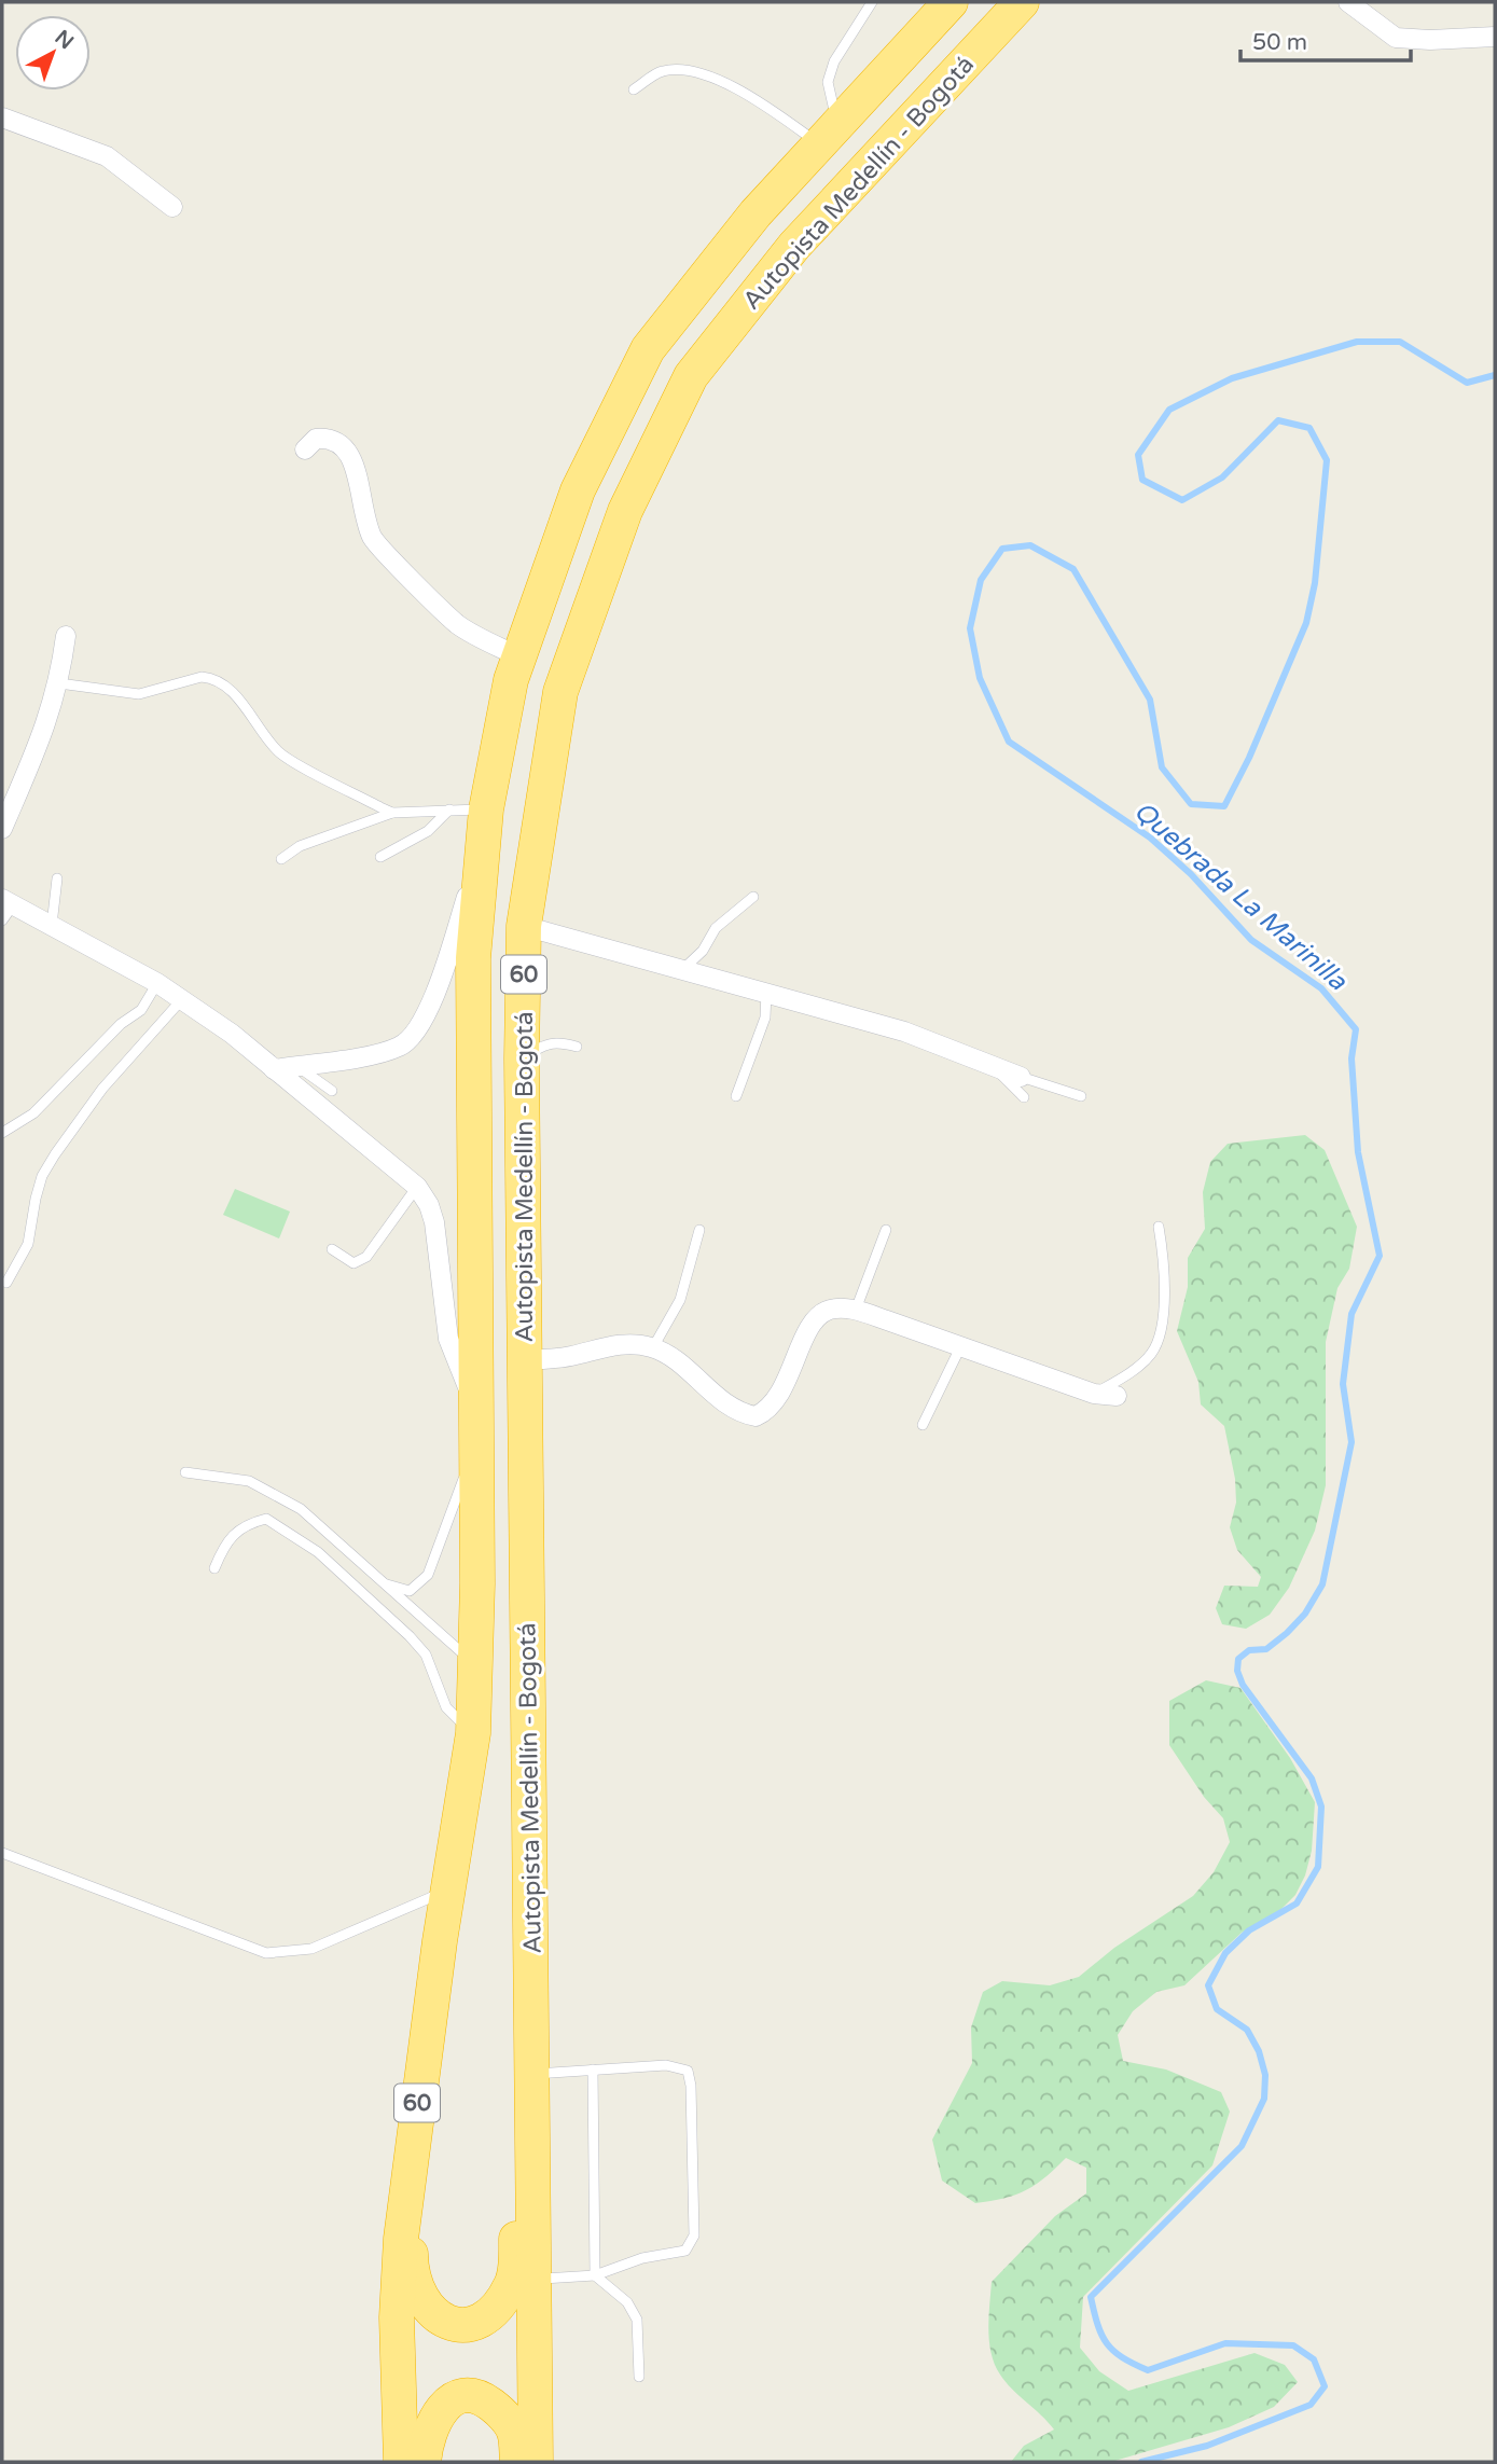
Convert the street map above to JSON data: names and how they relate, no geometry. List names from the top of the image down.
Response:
{
  "streets": {
    "highway": ["Autopista Medellín - Bogotá", "60"]
  },
  "water": ["Quebrada La Marinilla"],
  "scale_bar": "50 m",
  "north": "top right"
}
